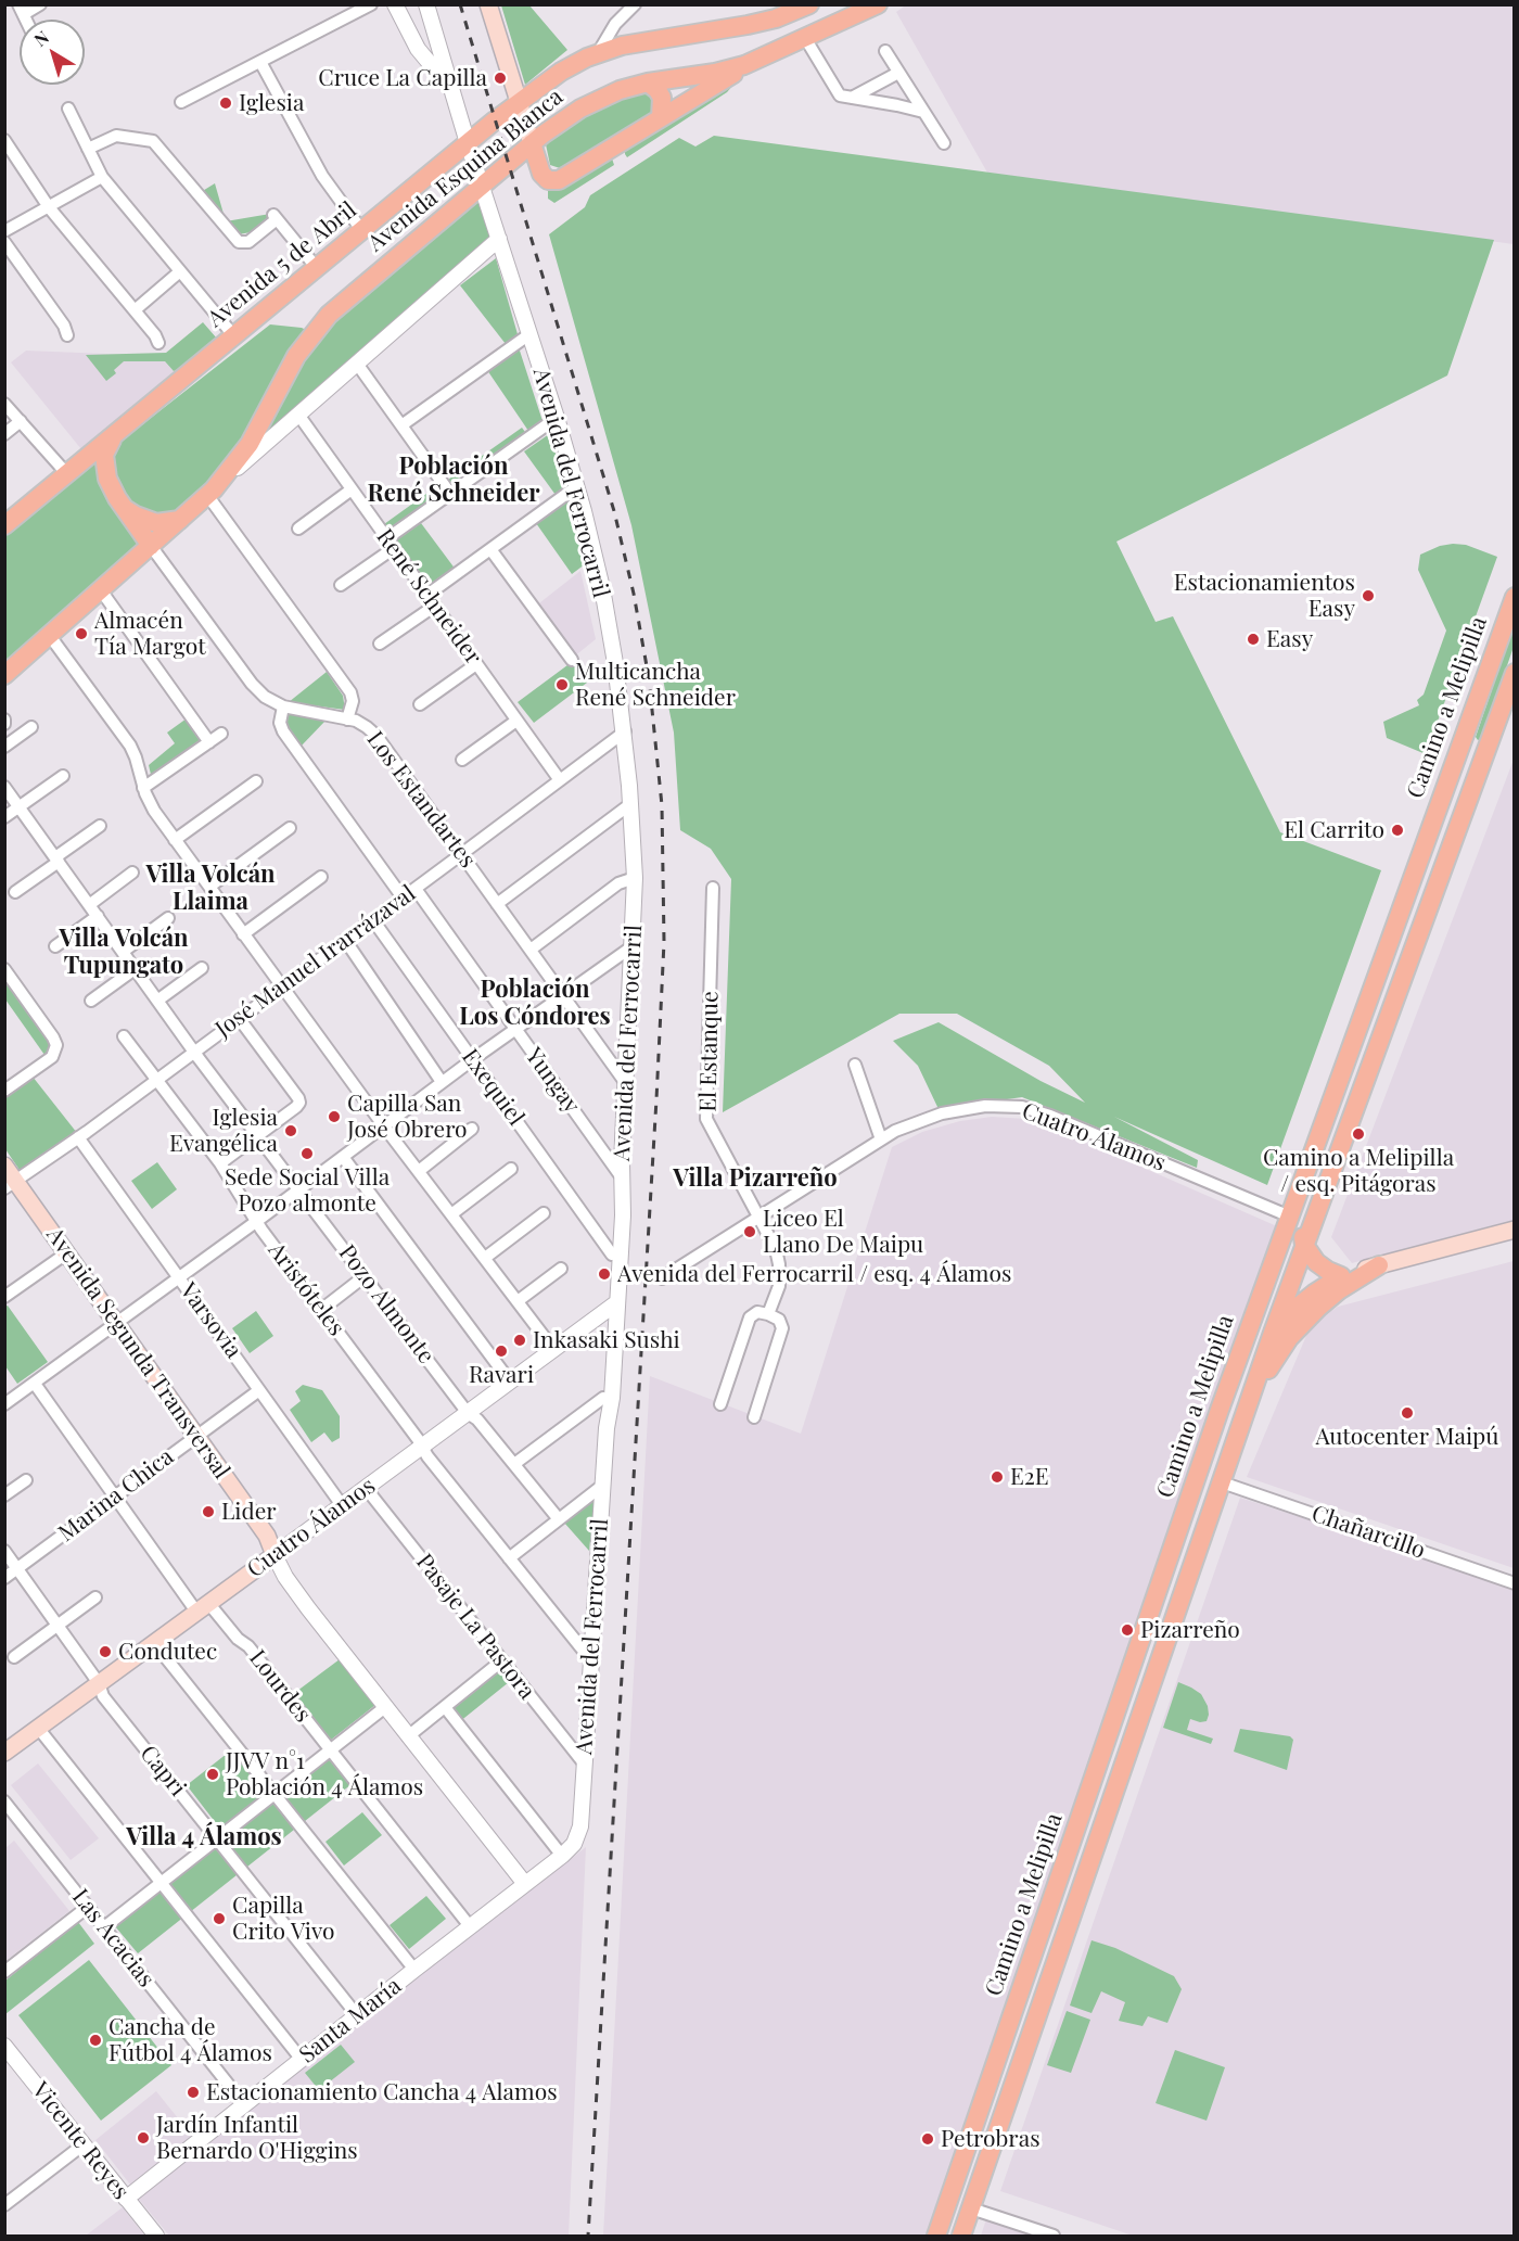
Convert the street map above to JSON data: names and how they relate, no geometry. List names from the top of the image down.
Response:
{
  "streets": {
    "main road": [
      "Avenida Esquina Blanca",
      "Avenida 5 de Abril",
      "Camino a Melipilla",
      "Cuatro Álamos",
      "Avenida Segunda Transversal"
    ],
    "street": [
      "Avenida del Ferrocarril",
      "René Schneider",
      "Los Estandartes",
      "José Manuel Irarrázaval",
      "El Estanque",
      "Yungay",
      "Exequiel",
      "Aristóteles",
      "Pozo Almonte",
      "Varsovia",
      "Marina Chica",
      "Chañarcillo",
      "Pasaje La Pastora",
      "Lourdes",
      "Capri",
      "Las Acacias",
      "Santa María",
      "Vicente Reyes"
    ]
  },
  "crossings": [
    ["Avenida Esquina Blanca", "Avenida del Ferrocarril"],
    ["Avenida Esquina Blanca", "René Schneider"],
    ["Avenida Esquina Blanca", "Los Estandartes"],
    ["Avenida 5 de Abril", "Avenida del Ferrocarril"],
    ["Avenida del Ferrocarril", "Los Estandartes"],
    ["Avenida del Ferrocarril", "José Manuel Irarrázaval"],
    ["Avenida del Ferrocarril", "Yungay"],
    ["Avenida del Ferrocarril", "Exequiel"],
    ["Avenida del Ferrocarril", "Cuatro Álamos"],
    ["Avenida del Ferrocarril", "Aristóteles"],
    ["Avenida del Ferrocarril", "Pasaje La Pastora"],
    ["Avenida del Ferrocarril", "Santa María"],
    ["René Schneider", "José Manuel Irarrázaval"],
    ["Camino a Melipilla", "Cuatro Álamos"],
    ["Los Estandartes", "José Manuel Irarrázaval"],
    ["José Manuel Irarrázaval", "Yungay"],
    ["José Manuel Irarrázaval", "Exequiel"],
    ["José Manuel Irarrázaval", "Aristóteles"],
    ["José Manuel Irarrázaval", "Pozo Almonte"],
    ["José Manuel Irarrázaval", "Varsovia"],
    ["José Manuel Irarrázaval", "Avenida Segunda Transversal"],
    ["El Estanque", "Cuatro Álamos"],
    ["Cuatro Álamos", "Aristóteles"],
    ["Cuatro Álamos", "Pozo Almonte"],
    ["Cuatro Álamos", "Varsovia"],
    ["Cuatro Álamos", "Avenida Segunda Transversal"],
    ["Cuatro Álamos", "Pasaje La Pastora"],
    ["Cuatro Álamos", "Lourdes"],
    ["Cuatro Álamos", "Capri"],
    ["Varsovia", "Marina Chica"],
    ["Avenida Segunda Transversal", "Marina Chica"],
    ["Avenida Segunda Transversal", "Santa María"],
    ["Marina Chica", "Lourdes"],
    ["Marina Chica", "Capri"],
    ["Lourdes", "Santa María"],
    ["Capri", "Santa María"],
    ["Las Acacias", "Santa María"],
    ["Santa María", "Vicente Reyes"]
  ],
  "districts": [
    "Población René Schneider",
    "Villa Volcán Llaima",
    "Villa Volcán Tupungato",
    "Población Los Cóndores",
    "Villa Pizarreño",
    "Villa 4 Álamos"
  ],
  "places": [
    "Cruce La Capilla",
    "Iglesia",
    "Estacionamientos Easy",
    "Almacén Tía Margot",
    "Easy",
    "Multicancha René Schneider",
    "El Carrito",
    "Capilla San José Obrero",
    "Iglesia Evangélica",
    "Camino a Melipilla / esq. Pitágoras",
    "Sede Social Villa Pozo almonte",
    "Liceo El Llano De Maipu",
    "Avenida del Ferrocarril / esq. 4 Álamos",
    "Inkasaki Sushi",
    "Ravari",
    "Autocenter Maipú",
    "E2E",
    "Lider",
    "Pizarreño",
    "Condutec",
    "JJVV n°1 Población 4 Álamos",
    "Capilla Crito Vivo",
    "Cancha de Fútbol 4 Álamos",
    "Estacionamiento Cancha 4 Alamos",
    "Jardín Infantil Bernardo O'Higgins",
    "Petrobras"
  ],
  "north": "top left"
}
